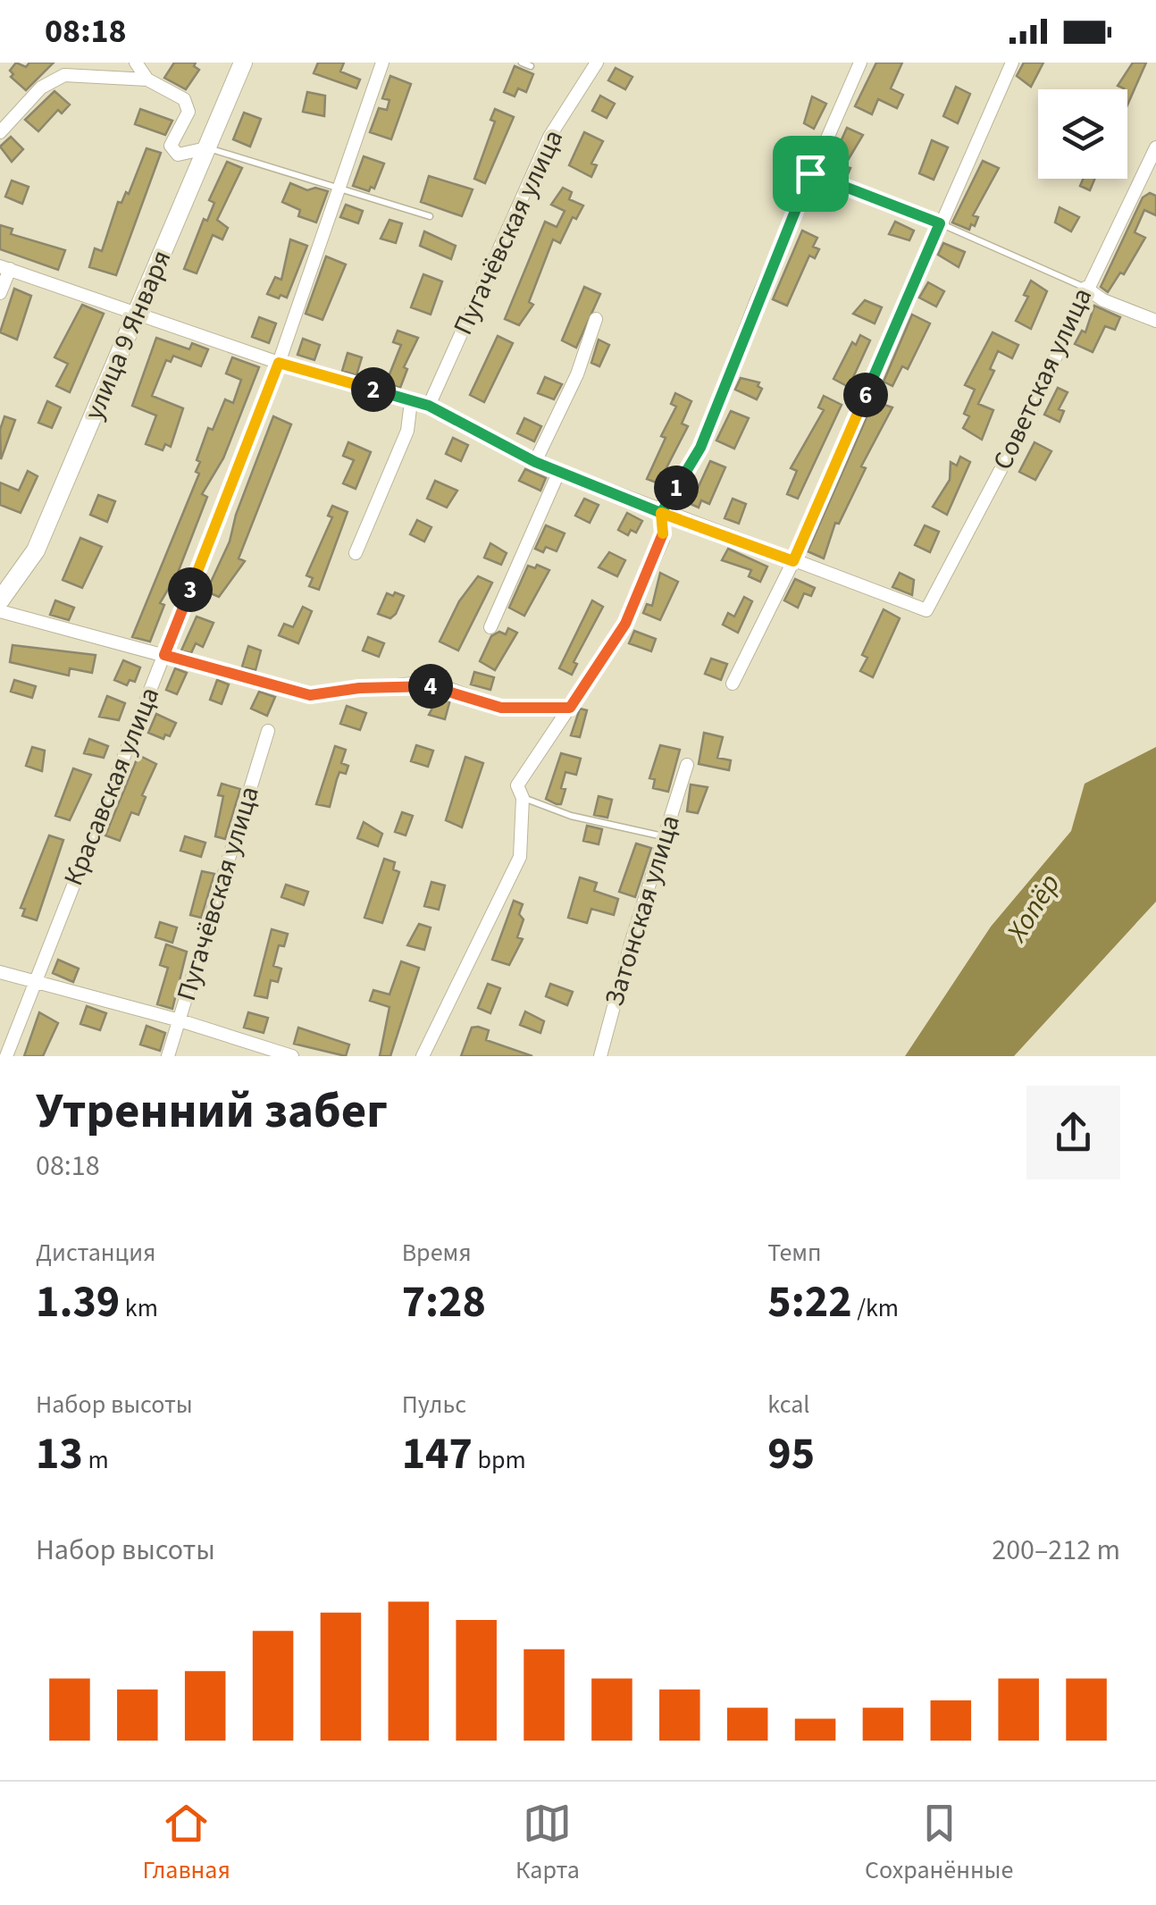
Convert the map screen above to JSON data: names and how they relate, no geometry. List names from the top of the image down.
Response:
{
  "streets": {
    "main road": ["улица 9 Января"],
    "street": [
      "Пугачёвская улица",
      "Советская улица",
      "Красавская улица",
      "Затонская улица"
    ]
  },
  "water": ["Хопёр"],
  "page": {
    "status": "08:18",
    "pins": [
      "2",
      "6",
      "1",
      "3",
      "4"
    ],
    "heading": ["Утренний забег", "08:18"],
    "stats": [
      ["Дистанция", "1.39 km"],
      ["Время", "7:28"],
      ["Темп", "5:22 /km"],
      ["Набор высоты", "13 m"],
      ["Пульс", "147 bpm"],
      ["kcal", "95"]
    ],
    "chart": ["Набор высоты", "200–212 m"],
    "tabs": ["Главная", "Карта", "Сохранённые"]
  }
}
